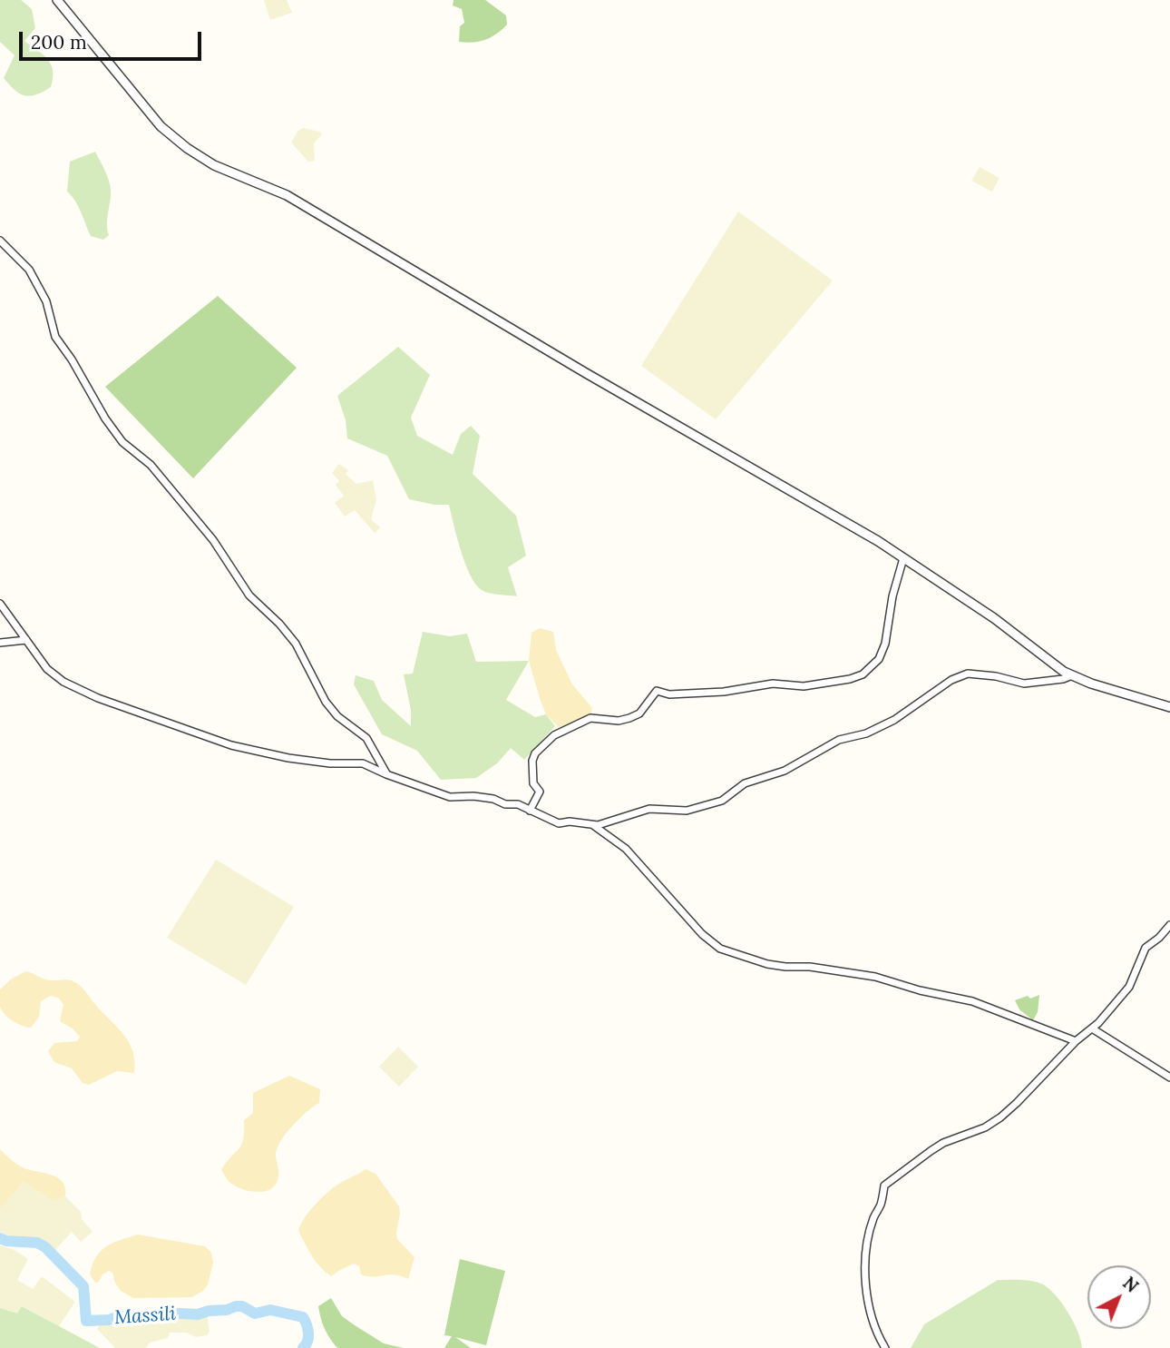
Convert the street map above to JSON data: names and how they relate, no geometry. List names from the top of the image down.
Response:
{
  "water": ["Massili"],
  "scale_bar": "200 m",
  "north": "top right"
}
